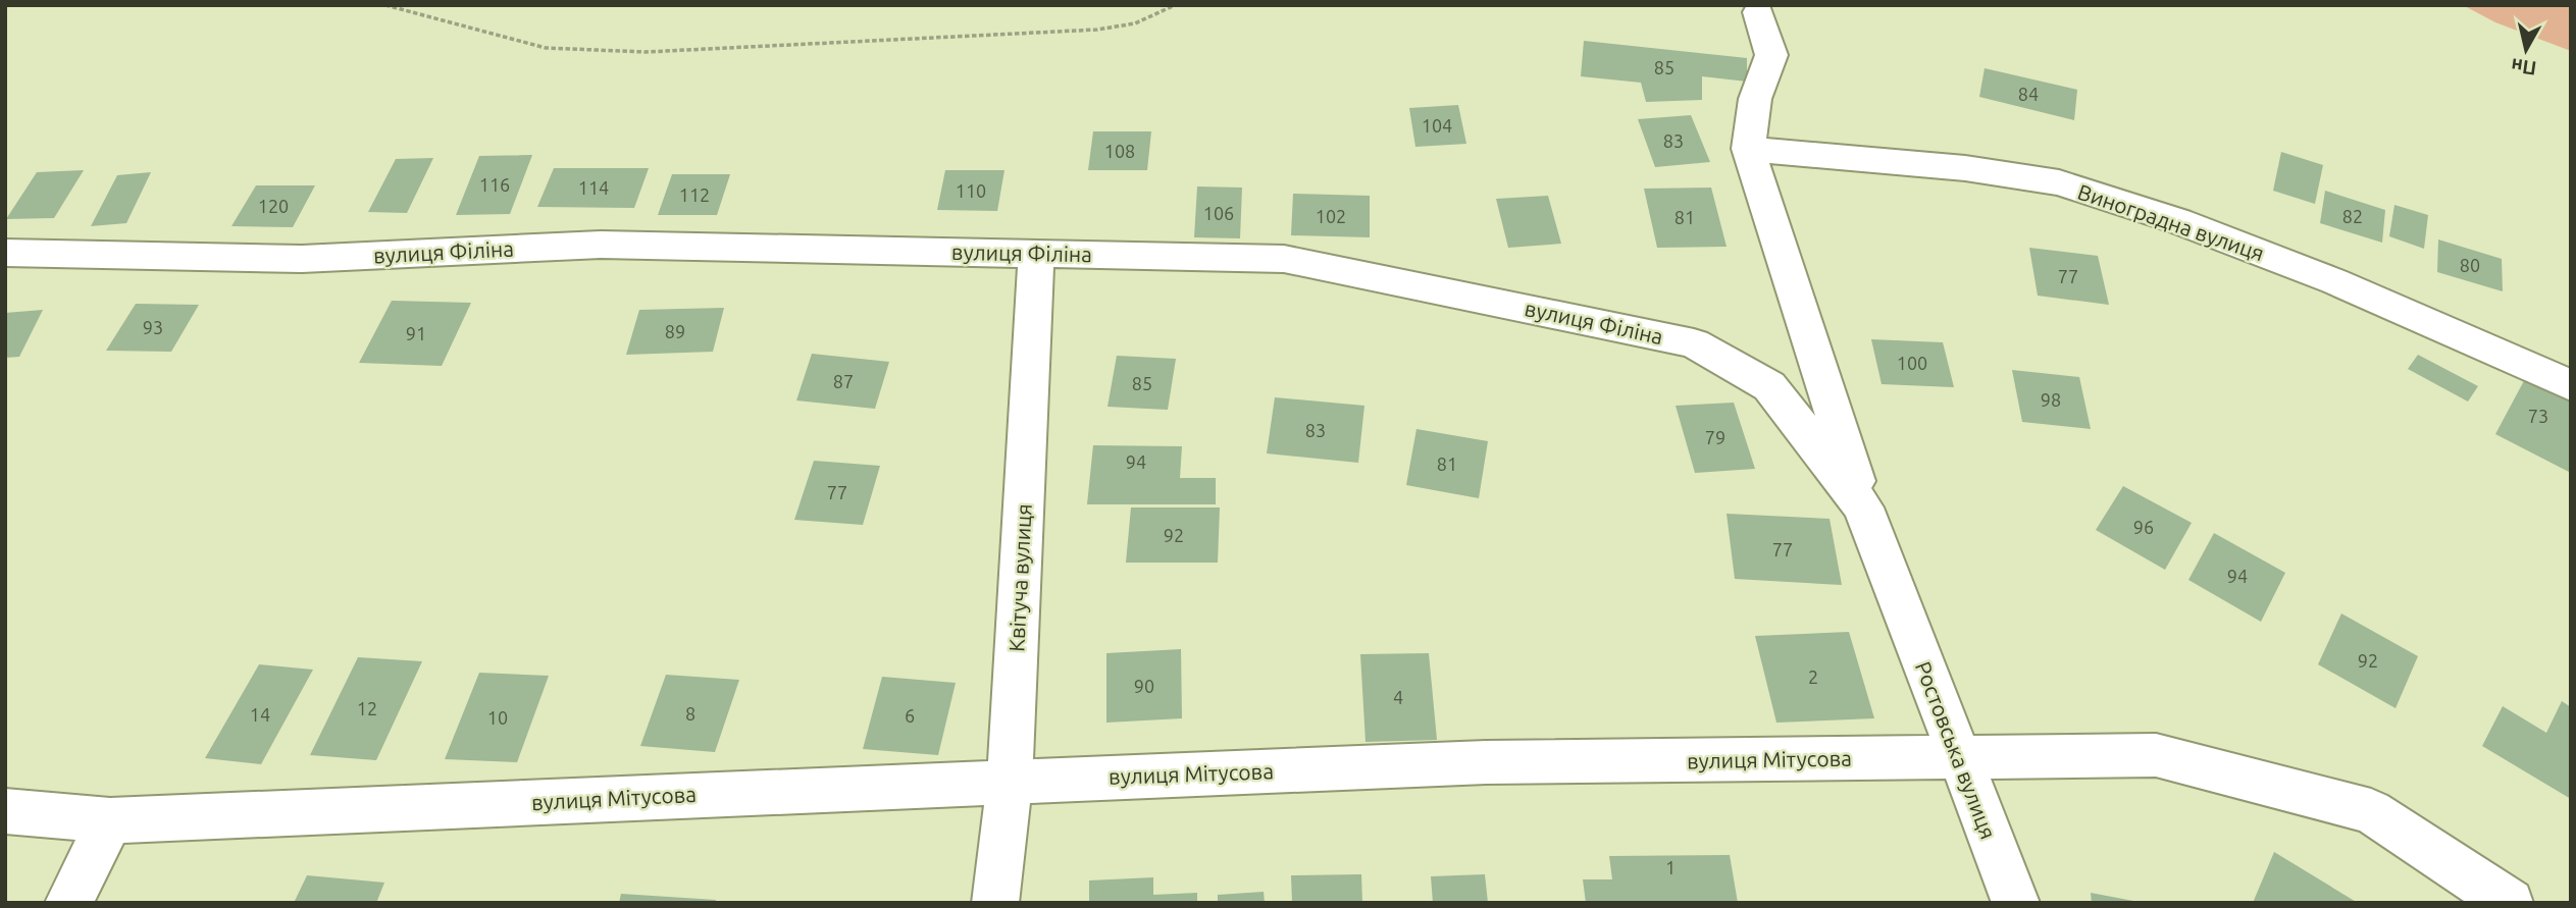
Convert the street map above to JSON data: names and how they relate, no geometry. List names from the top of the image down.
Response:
{
  "streets": {
    "street": [
      "Виноградна вулиця",
      "вулиця Філіна",
      "Квітуча вулиця",
      "Ростовська вулиця",
      "вулиця Мітусова"
    ]
  },
  "crossings": [
    ["вулиця Філіна", "Квітуча вулиця"],
    ["вулиця Філіна", "Ростовська вулиця"],
    ["Квітуча вулиця", "вулиця Мітусова"],
    ["Ростовська вулиця", "вулиця Мітусова"]
  ],
  "house_numbers": [
    "85",
    "84",
    "104",
    "83",
    "108",
    "116",
    "114",
    "110",
    "112",
    "120",
    "106",
    "102",
    "82",
    "81",
    "80",
    "77",
    "93",
    "89",
    "91",
    "100",
    "87",
    "85",
    "98",
    "73",
    "83",
    "79",
    "94",
    "81",
    "77",
    "96",
    "92",
    "77",
    "94",
    "92",
    "2",
    "90",
    "4",
    "12",
    "8",
    "14",
    "6",
    "10",
    "1"
  ],
  "north": "bottom"
}
